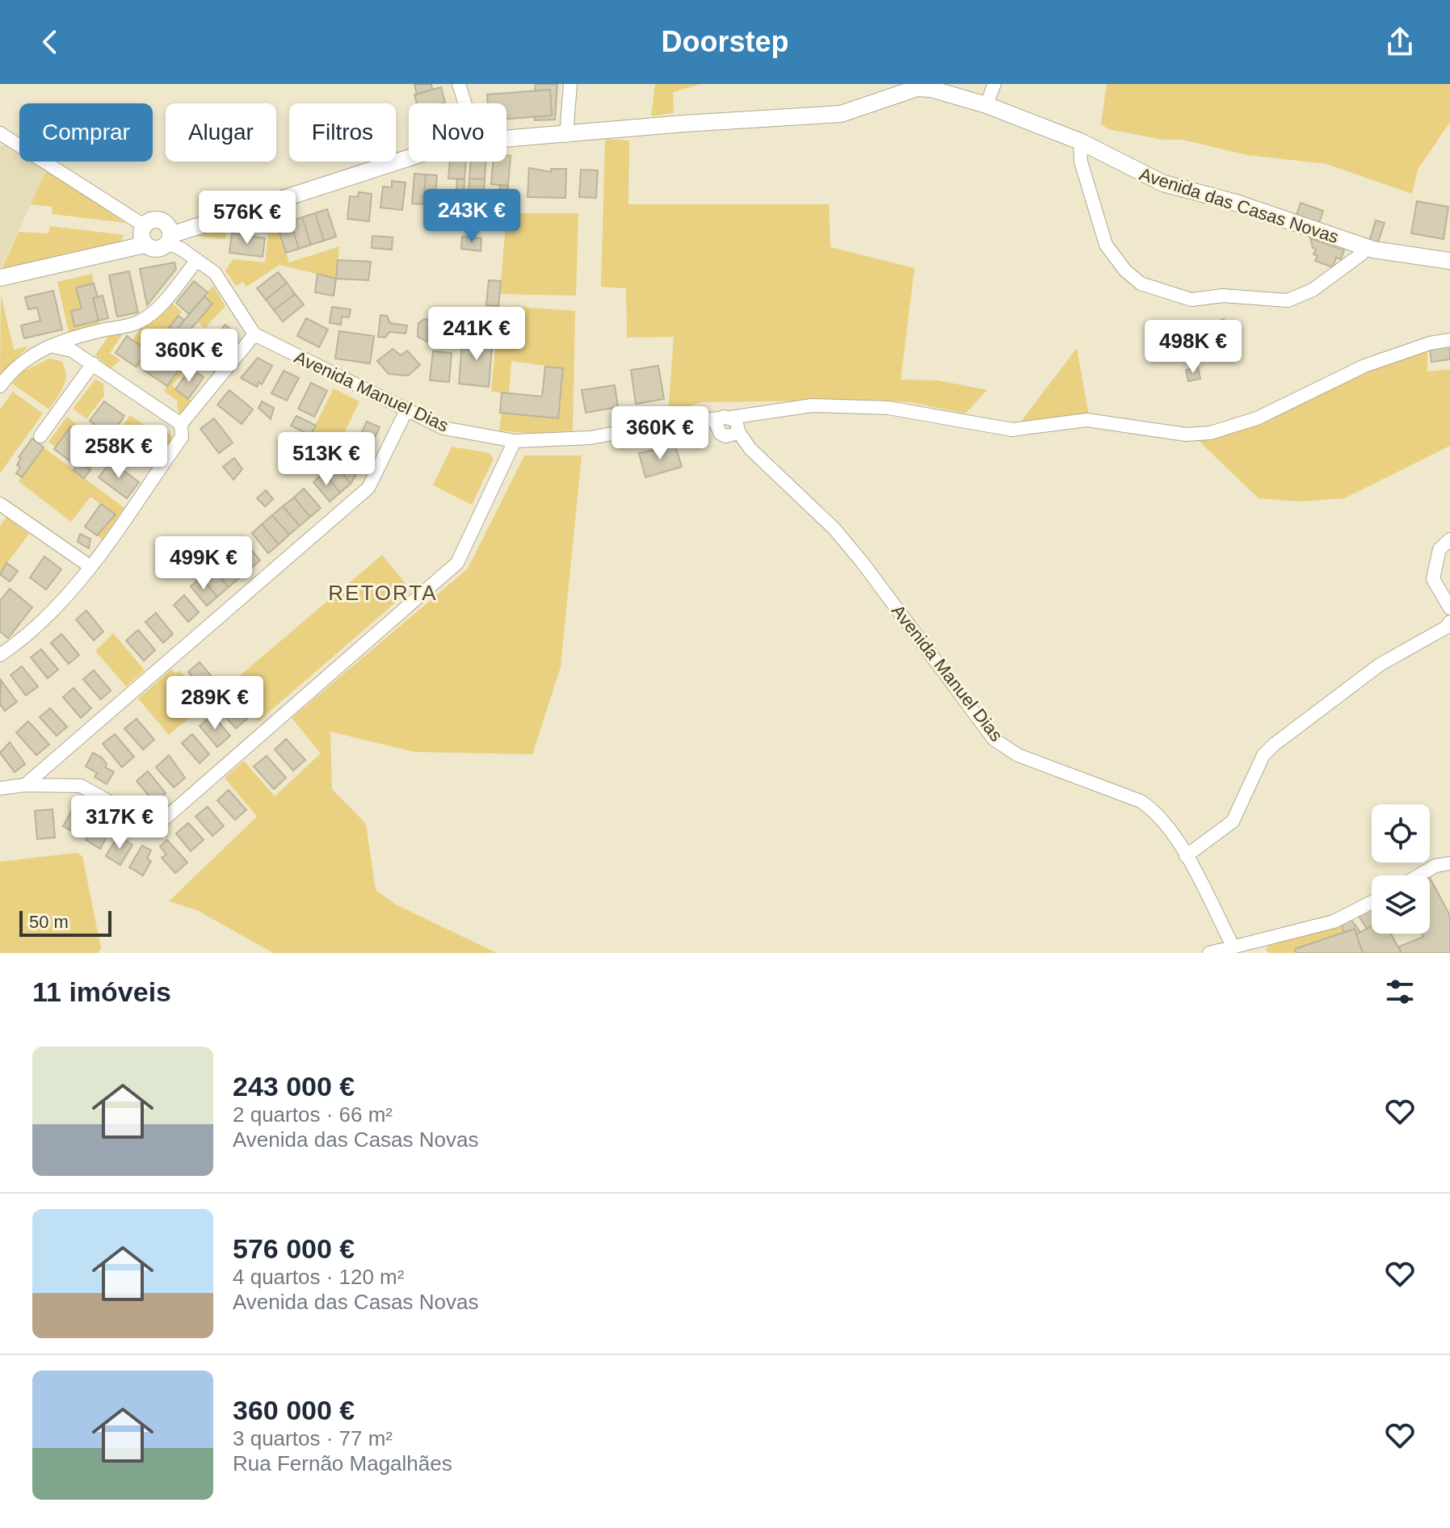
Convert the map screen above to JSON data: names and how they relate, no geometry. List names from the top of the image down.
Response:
{
  "streets": {
    "street": ["Avenida das Casas Novas", "Avenida Manuel Dias"]
  },
  "districts": ["RETORTA"],
  "scale_bar": "50 m",
  "page": {
    "header": "Doorstep",
    "chip": [
      "Comprar",
      "Alugar",
      "Filtros",
      "Novo"
    ],
    "price": [
      "243K €",
      "576K €",
      "241K €",
      "498K €",
      "360K €",
      "360K €",
      "258K €",
      "513K €",
      "499K €",
      "289K €",
      "317K €"
    ],
    "scale": "50 m",
    "heading": "11 imóveis",
    "list": [
      {
        "name": "243 000 €",
        "note": "2 quartos · 66 m² · Avenida das Casas Novas"
      },
      {
        "name": "576 000 €",
        "note": "4 quartos · 120 m² · Avenida das Casas Novas"
      },
      {
        "name": "360 000 €",
        "note": "3 quartos · 77 m² · Rua Fernão Magalhães"
      }
    ]
  }
}
